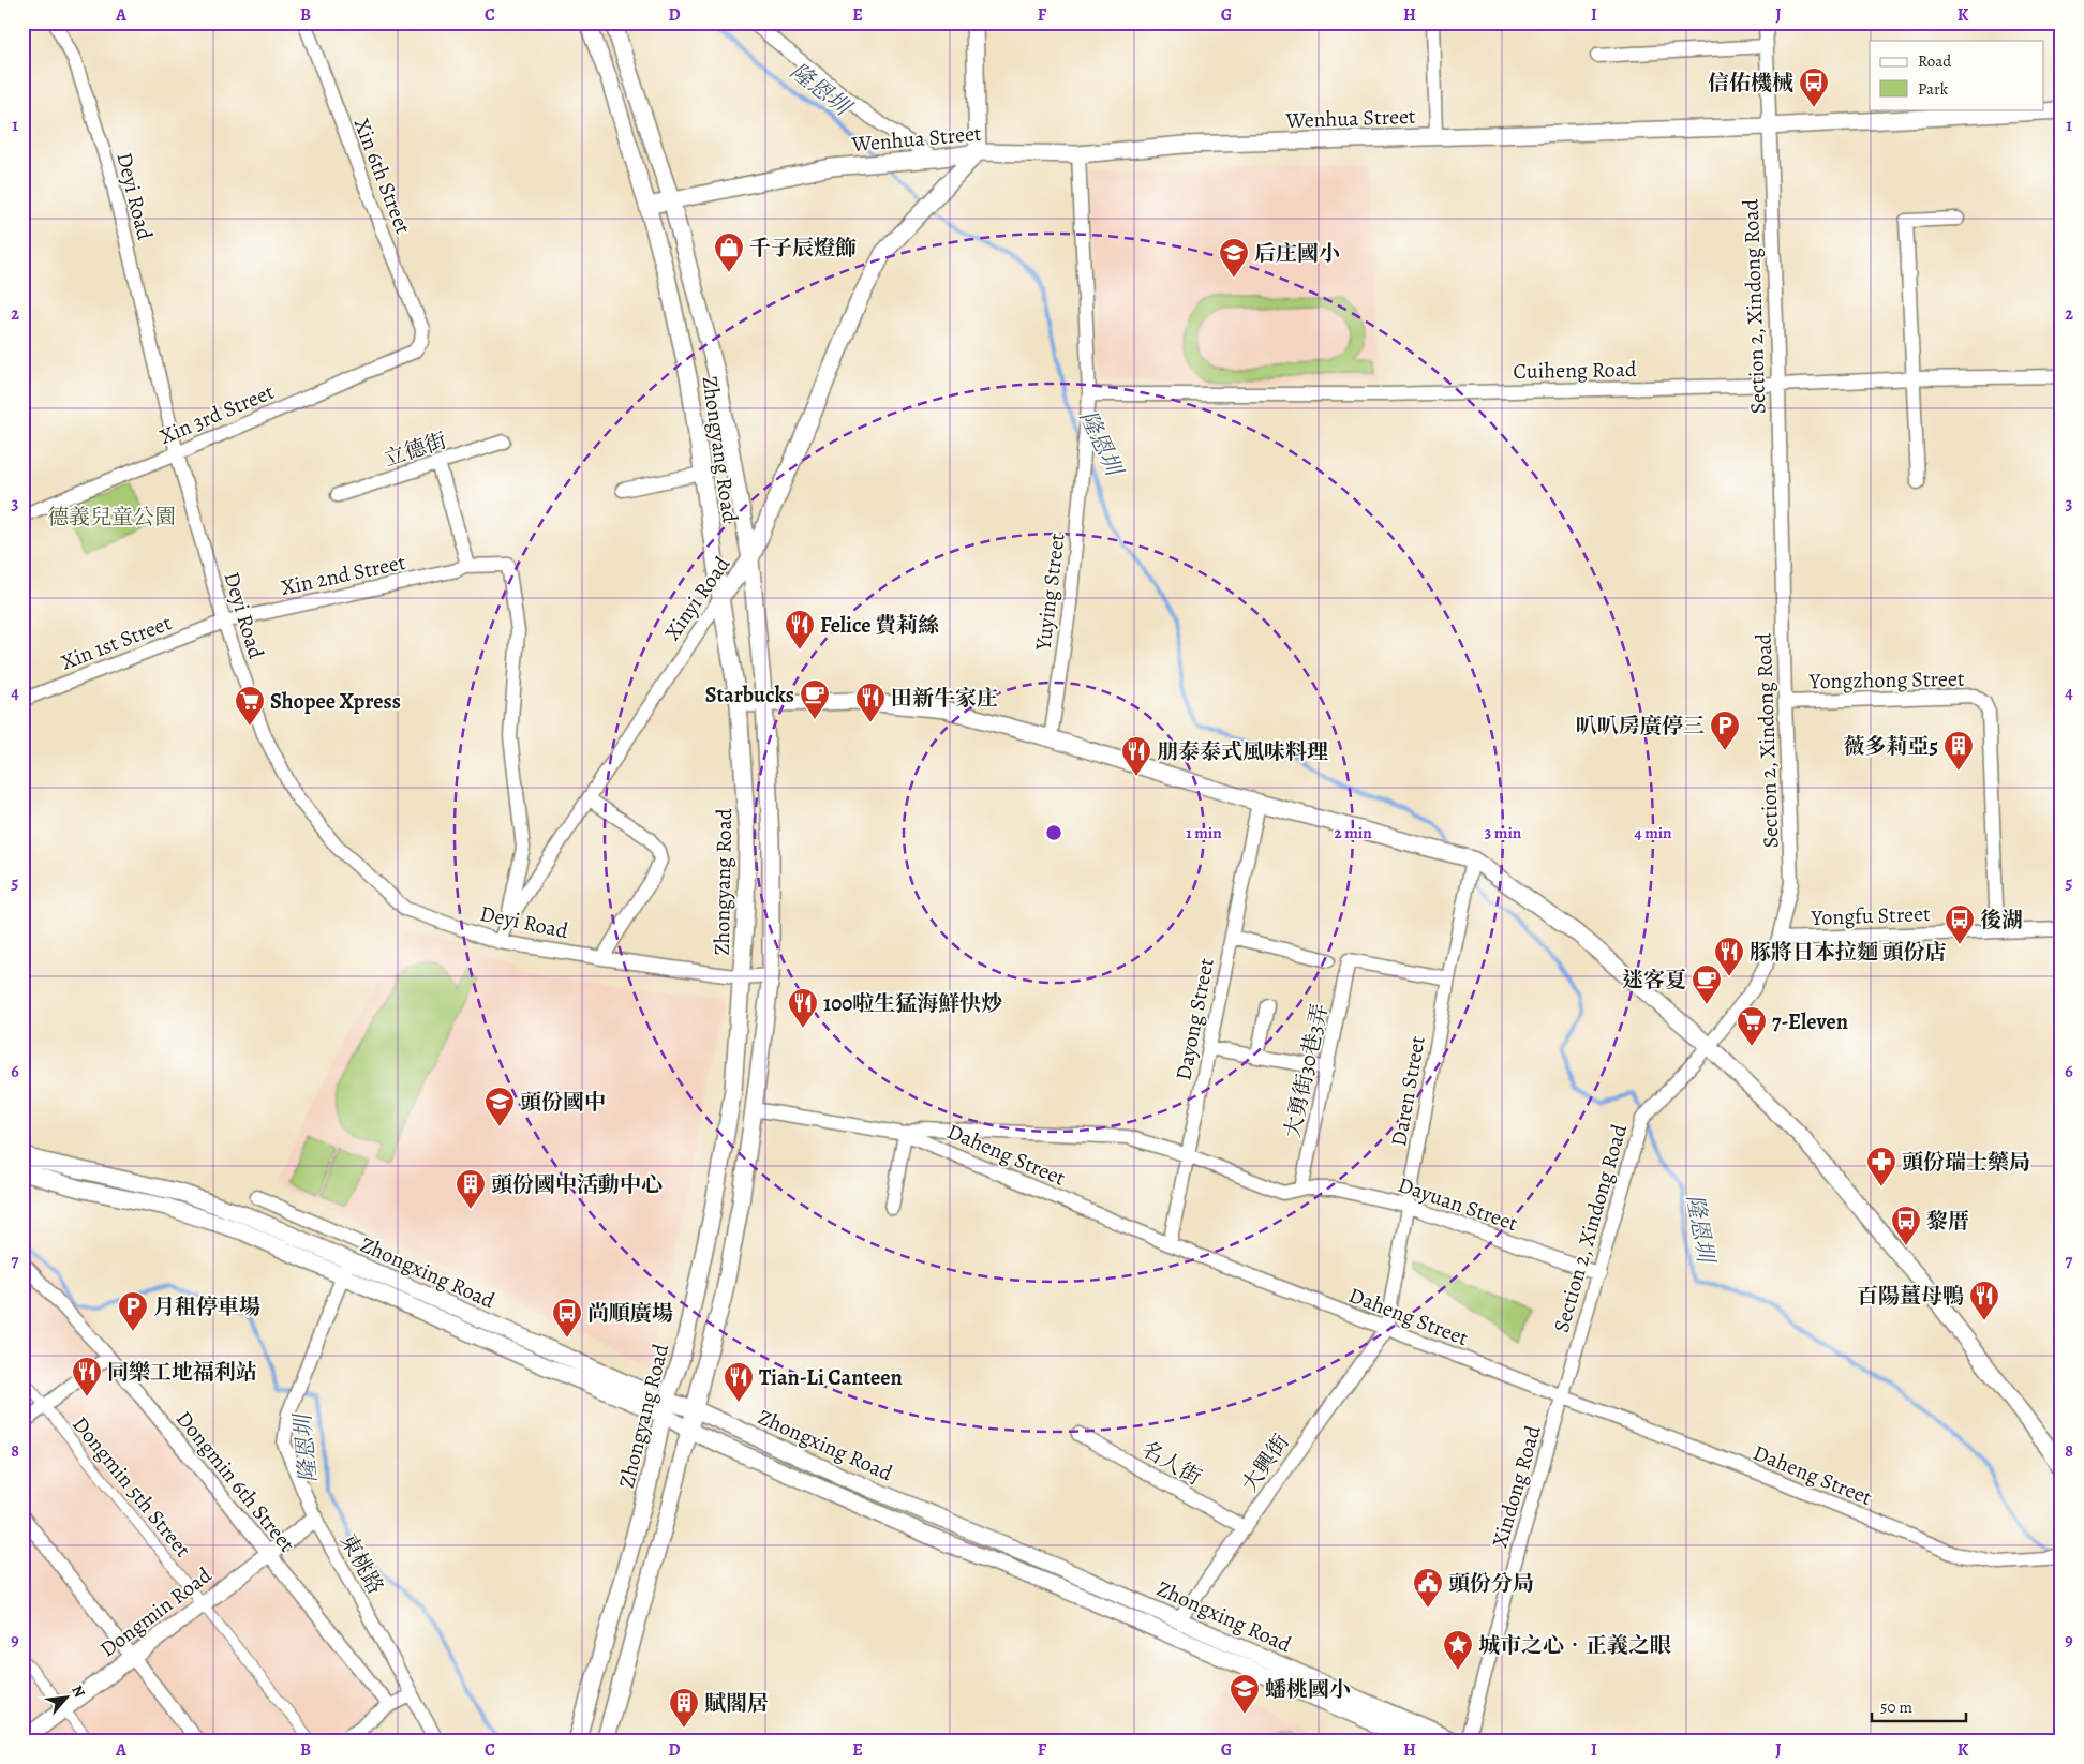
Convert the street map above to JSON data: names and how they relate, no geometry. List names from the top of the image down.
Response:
{
  "streets": {
    "street": [
      "Wenhua Street",
      "Xin 6th Street",
      "Deyi Road",
      "Section 2, Xindong Road",
      "Cuiheng Road",
      "Xin 3rd Street",
      "立德街",
      "Zhongyang Road",
      "Xin 2nd Street",
      "Yuying Street",
      "Xinyi Road",
      "Xin 1st Street",
      "Yongzhong Street",
      "Yongfu Street",
      "Dayong Street",
      "大勇街30巷3弄",
      "Daren Street",
      "Daheng Street",
      "Dayuan Street",
      "Zhongxing Road",
      "名人街",
      "大興街",
      "Dongmin 6th Street",
      "Dongmin 5th Street",
      "Xindong Road",
      "東桃路",
      "Dongmin Road"
    ]
  },
  "crossings": [
    ["Wenhua Street", "Section 2, Xindong Road"],
    ["Wenhua Street", "Zhongyang Road"],
    ["Wenhua Street", "Yuying Street"],
    ["Wenhua Street", "Xinyi Road"],
    ["Xin 6th Street", "Xin 3rd Street"],
    ["Deyi Road", "Xin 3rd Street"],
    ["Deyi Road", "Zhongyang Road"],
    ["Deyi Road", "Xin 2nd Street"],
    ["Deyi Road", "Xinyi Road"],
    ["Deyi Road", "Xin 1st Street"],
    ["Section 2, Xindong Road", "Cuiheng Road"],
    ["Section 2, Xindong Road", "Yongzhong Street"],
    ["Section 2, Xindong Road", "Yongfu Street"],
    ["Section 2, Xindong Road", "Daheng Street"],
    ["Section 2, Xindong Road", "Dayuan Street"],
    ["Section 2, Xindong Road", "Xindong Road"],
    ["Cuiheng Road", "Yuying Street"],
    ["Zhongyang Road", "Xinyi Road"],
    ["Zhongyang Road", "Daheng Street"],
    ["Zhongyang Road", "Zhongxing Road"],
    ["Xin 2nd Street", "Xinyi Road"],
    ["Xin 2nd Street", "Xin 1st Street"],
    ["Yongzhong Street", "Yongfu Street"],
    ["Dayong Street", "Daheng Street"],
    ["Dayong Street", "Dayuan Street"],
    ["大勇街30巷3弄", "Daren Street"],
    ["大勇街30巷3弄", "Dayuan Street"],
    ["Daren Street", "Daheng Street"],
    ["Daren Street", "Dayuan Street"],
    ["Daren Street", "大興街"],
    ["Daheng Street", "Dayuan Street"],
    ["Daheng Street", "大興街"],
    ["Daheng Street", "Xindong Road"],
    ["Zhongxing Road", "大興街"],
    ["Zhongxing Road", "東桃路"],
    ["名人街", "大興街"],
    ["Dongmin 6th Street", "Dongmin Road"],
    ["Dongmin 5th Street", "Dongmin Road"],
    ["東桃路", "Dongmin Road"]
  ],
  "water": ["隆恩圳"],
  "parks": ["德義兒童公園"],
  "places": {
    "bus stop": [
      "信佑機械",
      "後湖",
      "黎厝",
      "尚順廣場"
    ],
    "shop": ["千子辰燈飾"],
    "school or university": ["后庄國小", "頭份國中", "蟠桃國小"],
    "restaurant": [
      "Felice 費莉絲",
      "田新牛家庄",
      "朋泰泰式風味料理",
      "豚將日本拉麵 頭份店",
      "100啦生猛海鮮快炒",
      "百陽薑母鴨",
      "同樂工地福利站",
      "Tian-Li Canteen"
    ],
    "cafe": ["Starbucks", "迷客夏"],
    "supermarket": ["Shopee Xpress", "7-Eleven"],
    "parking": ["叭叭房廣停三", "月租停車場"],
    "building": ["薇多莉亞5", "頭份國中活動中心", "賦閣居"],
    "pharmacy": ["頭份瑞士藥局"],
    "public building": ["頭份分局"],
    "place": ["城市之心‧正義之眼"]
  },
  "legend": ["Road", "Park"],
  "scale_bar": "50 m",
  "north": "top right",
  "grid": {
    "columns": [
      "A",
      "B",
      "C",
      "D",
      "E",
      "F",
      "G",
      "H",
      "I",
      "J",
      "K"
    ],
    "rows": [
      "1",
      "2",
      "3",
      "4",
      "5",
      "6",
      "7",
      "8",
      "9"
    ]
  },
  "rings": [
    "1 min",
    "2 min",
    "3 min",
    "4 min"
  ]
}
